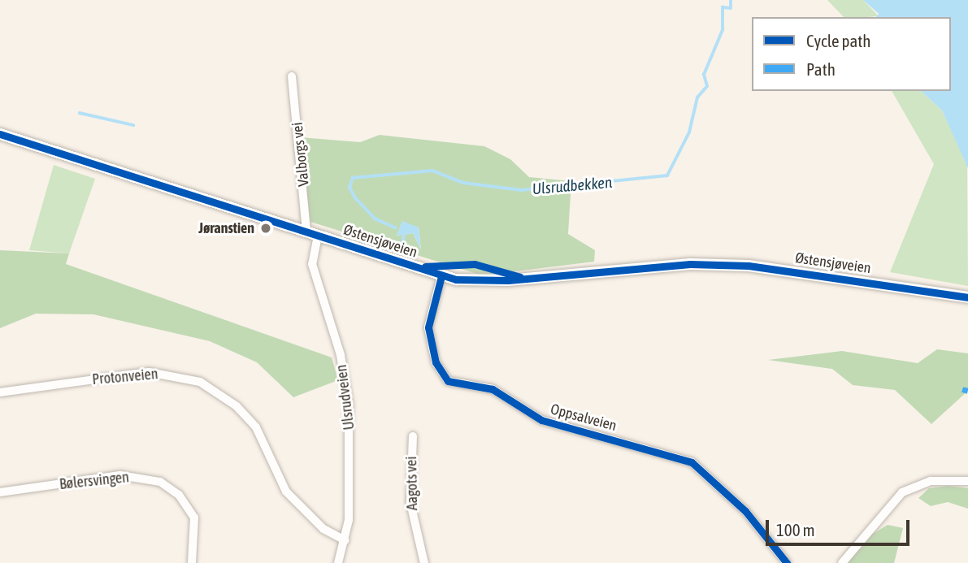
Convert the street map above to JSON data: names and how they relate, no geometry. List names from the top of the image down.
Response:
{
  "streets": {
    "main road": ["Østensjøveien"],
    "street": [
      "Valborgs vei",
      "Protonveien",
      "Ulsrudveien",
      "Oppsalveien",
      "Bølersvingen",
      "Aagots vei"
    ]
  },
  "crossings": [
    ["Valborgs vei", "Østensjøveien"],
    ["Valborgs vei", "Ulsrudveien"],
    ["Østensjøveien", "Ulsrudveien"],
    ["Østensjøveien", "Oppsalveien"],
    ["Protonveien", "Ulsrudveien"]
  ],
  "water": ["Ulsrudbekken"],
  "places": ["Jøranstien"],
  "legend": ["Cycle path", "Path"],
  "scale_bar": "100 m"
}
